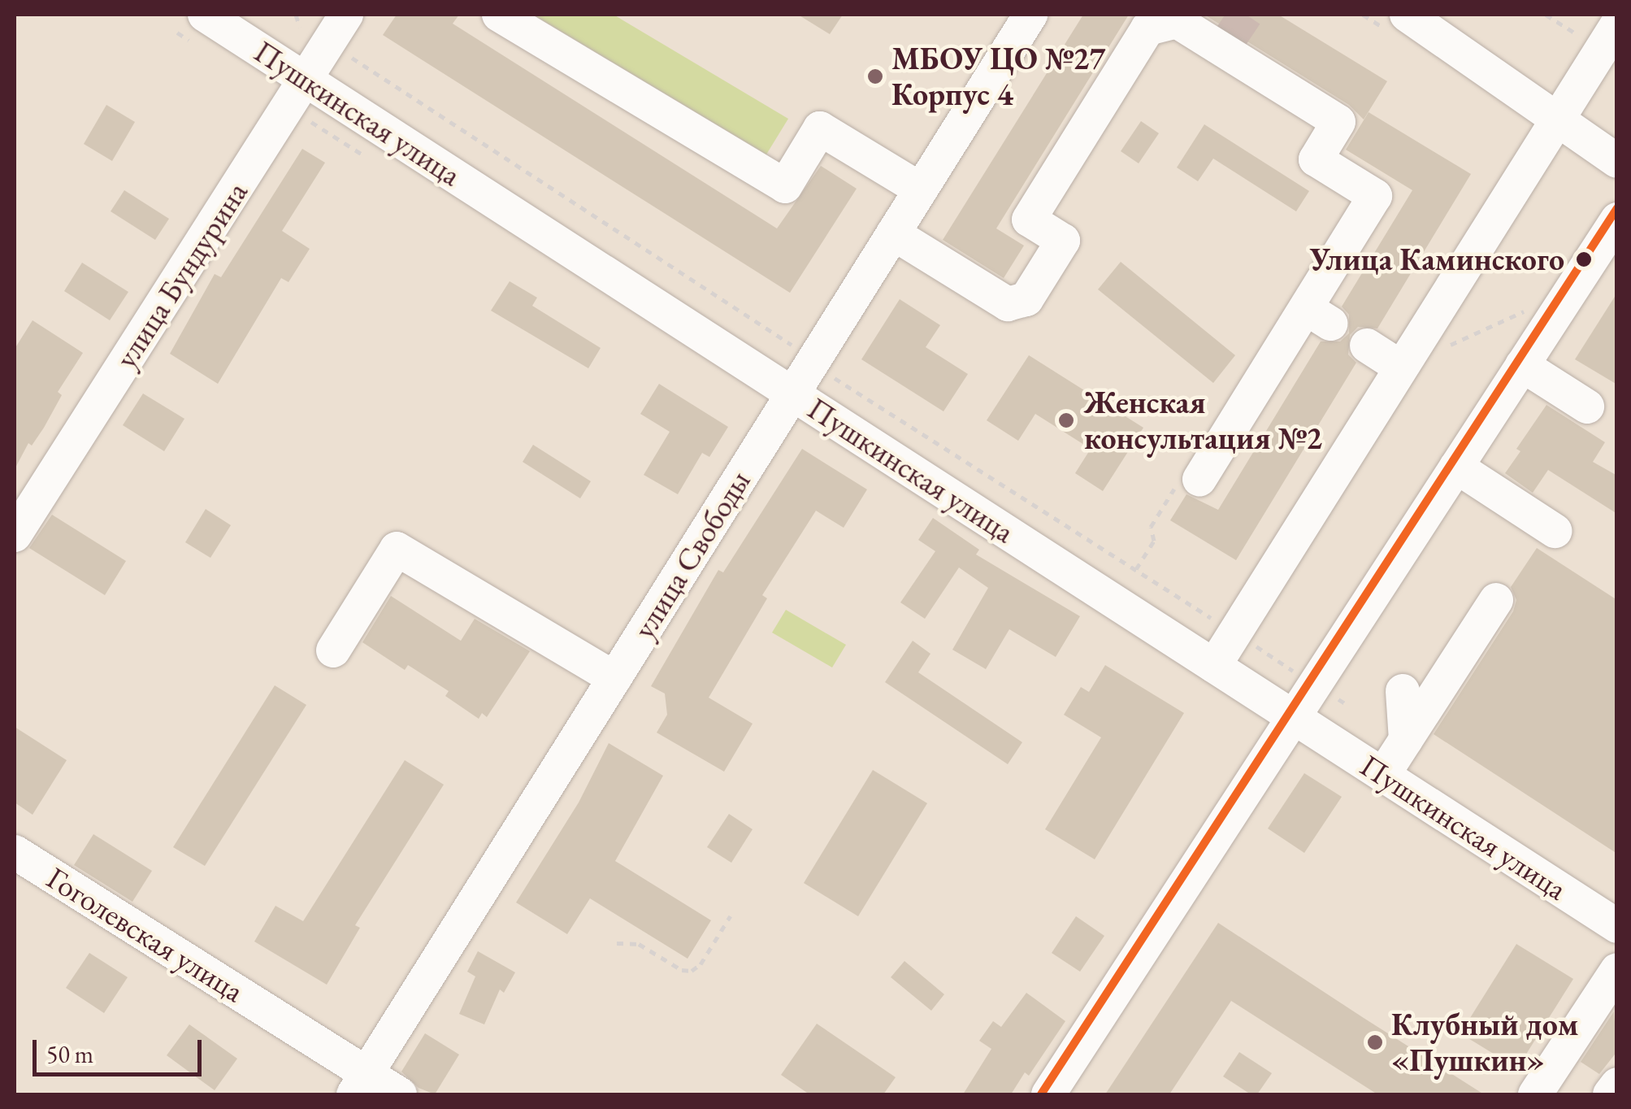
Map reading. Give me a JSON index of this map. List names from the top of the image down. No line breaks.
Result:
{"streets":{"street":["Пушкинская улица","улица Бундурина","улица Свободы","Гоголевская улица"]},"crossings":[["Пушкинская улица","улица Бундурина"],["Пушкинская улица","улица Свободы"],["улица Свободы","Гоголевская улица"]],"places":["МБОУ ЦО №27 Корпус 4","Улица Каминского","Женская консультация №2","Клубный дом «Пушкин»"],"scale_bar":"50 m"}
